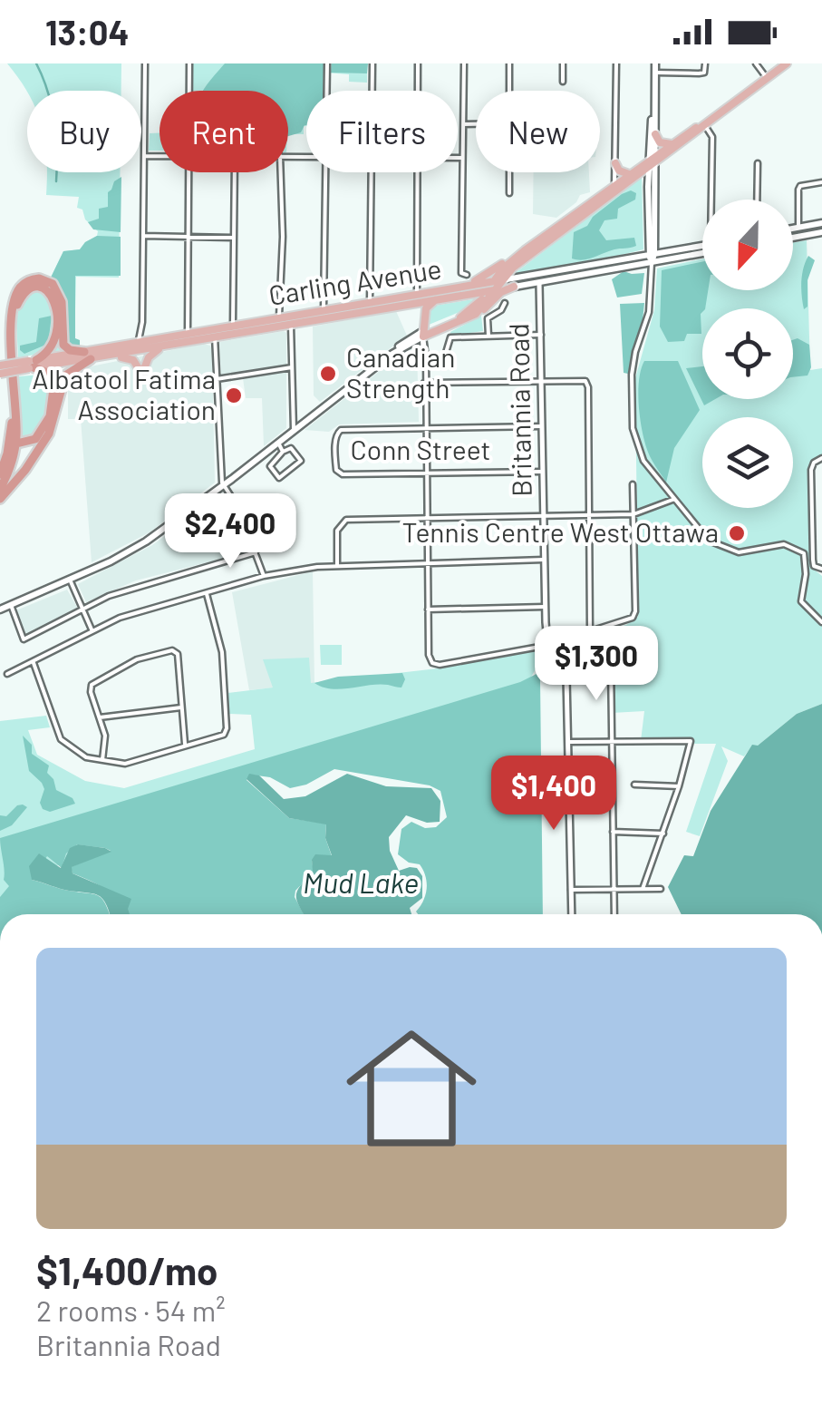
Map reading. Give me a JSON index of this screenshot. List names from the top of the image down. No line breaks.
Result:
{"streets":{"main road":["Carling Avenue"],"street":["Britannia Road","Conn Street"]},"crossings":[["Carling Avenue","Britannia Road"],["Britannia Road","Conn Street"]],"water":["Mud Lake"],"places":["Canadian Strength","Albatool Fatima Association","Tennis Centre West Ottawa"],"north":"bottom","page":{"status":"13:04","chip":["Buy","Rent","Filters","New"],"price":["$2,400","$1,300","$1,400"],"list":[{"name":"$1,400/mo","note":"2 rooms · 54 m² · Britannia Road"}]}}
